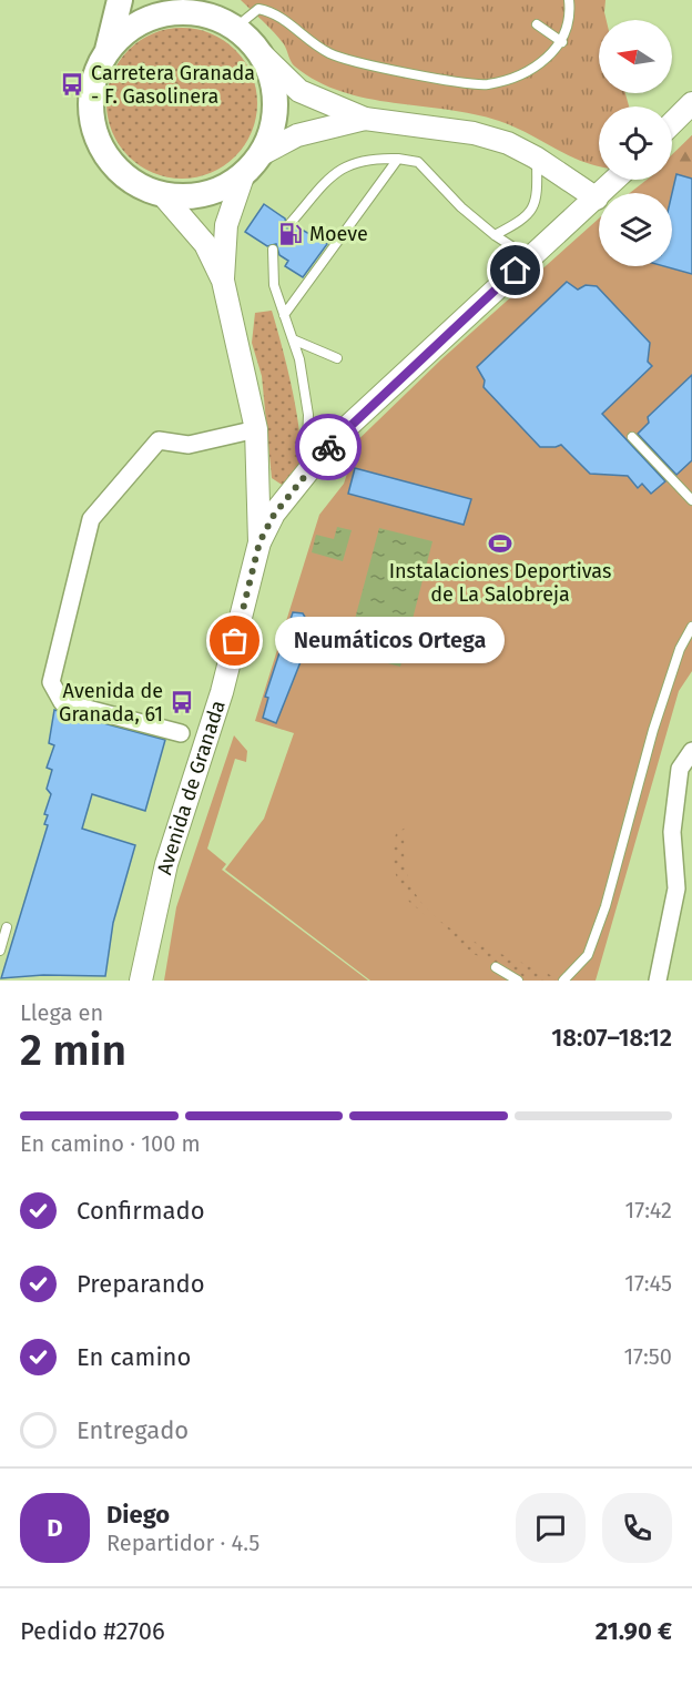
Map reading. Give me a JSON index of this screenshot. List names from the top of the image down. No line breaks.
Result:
{"streets":{"street":["Avenida de Granada"]},"places":{"bus stop":["Carretera Granada - F. Gasolinera","Avenida de Granada, 61"],"fuel station":["Moeve"],"sports":["Instalaciones Deportivas de La Salobreja"],"other":["Neumáticos Ortega"]},"north":"left","page":{"bubble":"Neumáticos Ortega","heading":["2 min","Llega en","18:07–18:12"],"panel":["Diego","Repartidor · 4.5","Pedido #2706","21.90 €"],"bar":"En camino · 100 m","list":[["Confirmado","17:42"],["Preparando","17:45"],["En camino","17:50"],"Entregado"],"round":"D"}}
